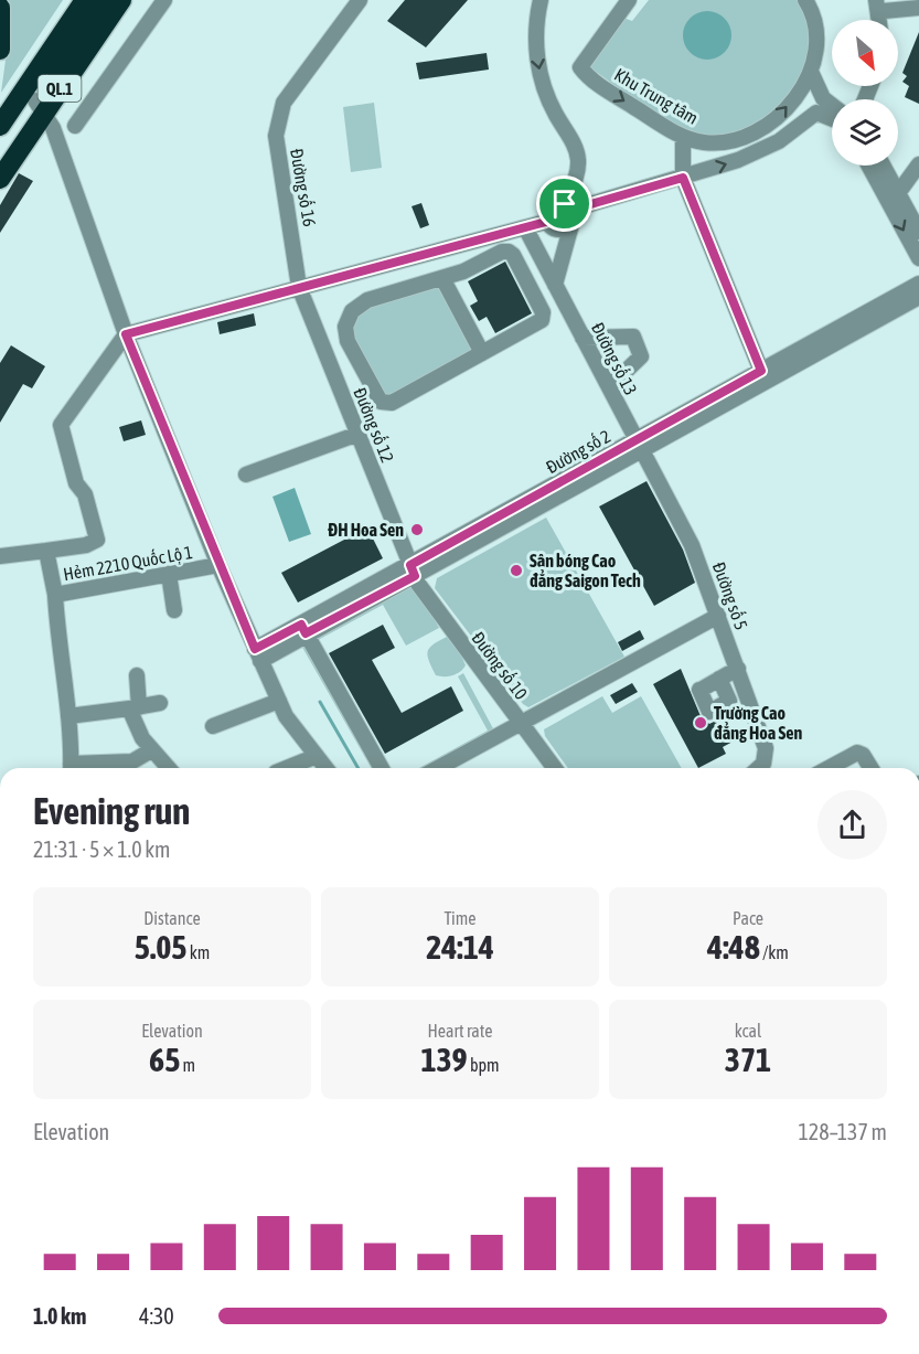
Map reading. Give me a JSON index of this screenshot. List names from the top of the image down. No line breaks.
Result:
{"streets":{"highway":["QL.1"],"street":["Khu Trung tâm","Đường số 16","Đường số 13","Đường số 12","Đường số 2","Hẻm 2210 Quốc Lộ 1","Đường số 5","Đường số 10"]},"crossings":[["Đường số 16","Đường số 12"],["Đường số 13","Đường số 2"],["Đường số 13","Đường số 5"],["Đường số 12","Đường số 2"],["Đường số 12","Đường số 10"],["Đường số 2","Đường số 5"],["Đường số 2","Đường số 10"]],"places":["ĐH Hoa Sen","Sân bóng Cao đẳng Saigon Tech","Trường Cao đẳng Hoa Sen"],"north":"bottom right","page":{"heading":["Evening run","21:31 · 5 × 1.0 km"],"stats":[["Distance","5.05 km"],["Time","24:14"],["Pace","4:48 /km"],["Elevation","65 m"],["Heart rate","139 bpm"],["kcal","371"]],"chart":["Elevation","128–137 m"],"list":[{"name":"1.0 km","note":"4:30"}]}}
